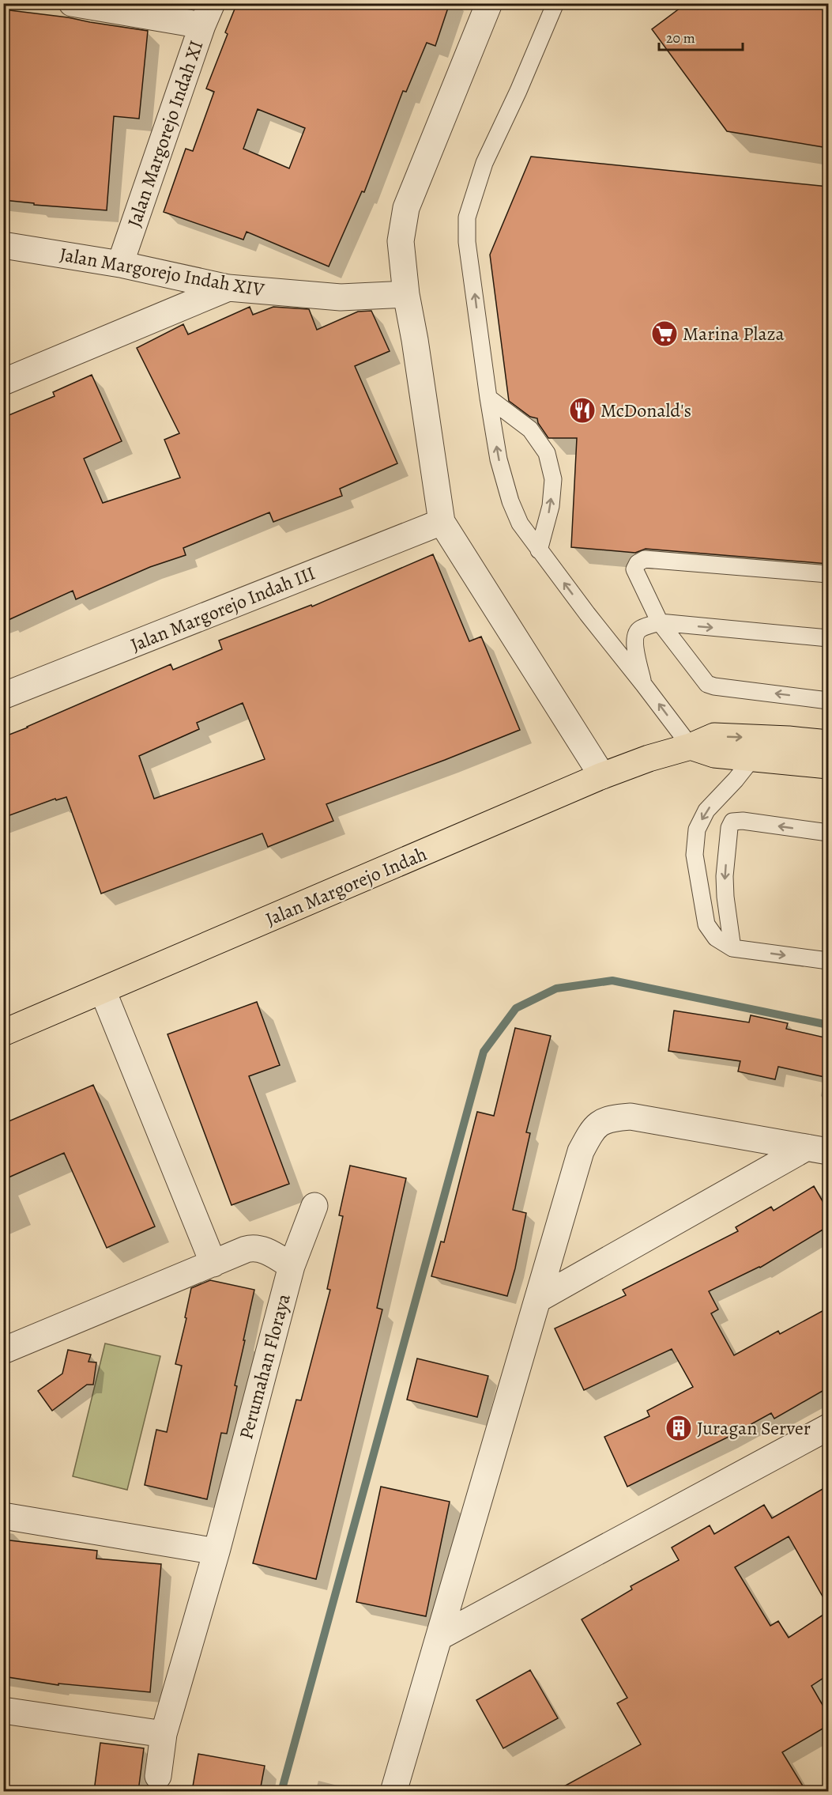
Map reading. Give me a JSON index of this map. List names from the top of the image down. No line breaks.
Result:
{"streets":{"main road":["Jalan Margorejo Indah"],"street":["Jalan Margorejo Indah XI","Jalan Margorejo Indah XIV","Jalan Margorejo Indah III","Perumahan Floraya"]},"crossings":[["Jalan Margorejo Indah XI","Jalan Margorejo Indah XIV"]],"places":{"supermarket":["Marina Plaza"],"restaurant":["McDonald's"],"building":["Juragan Server"]},"scale_bar":"20 m"}
